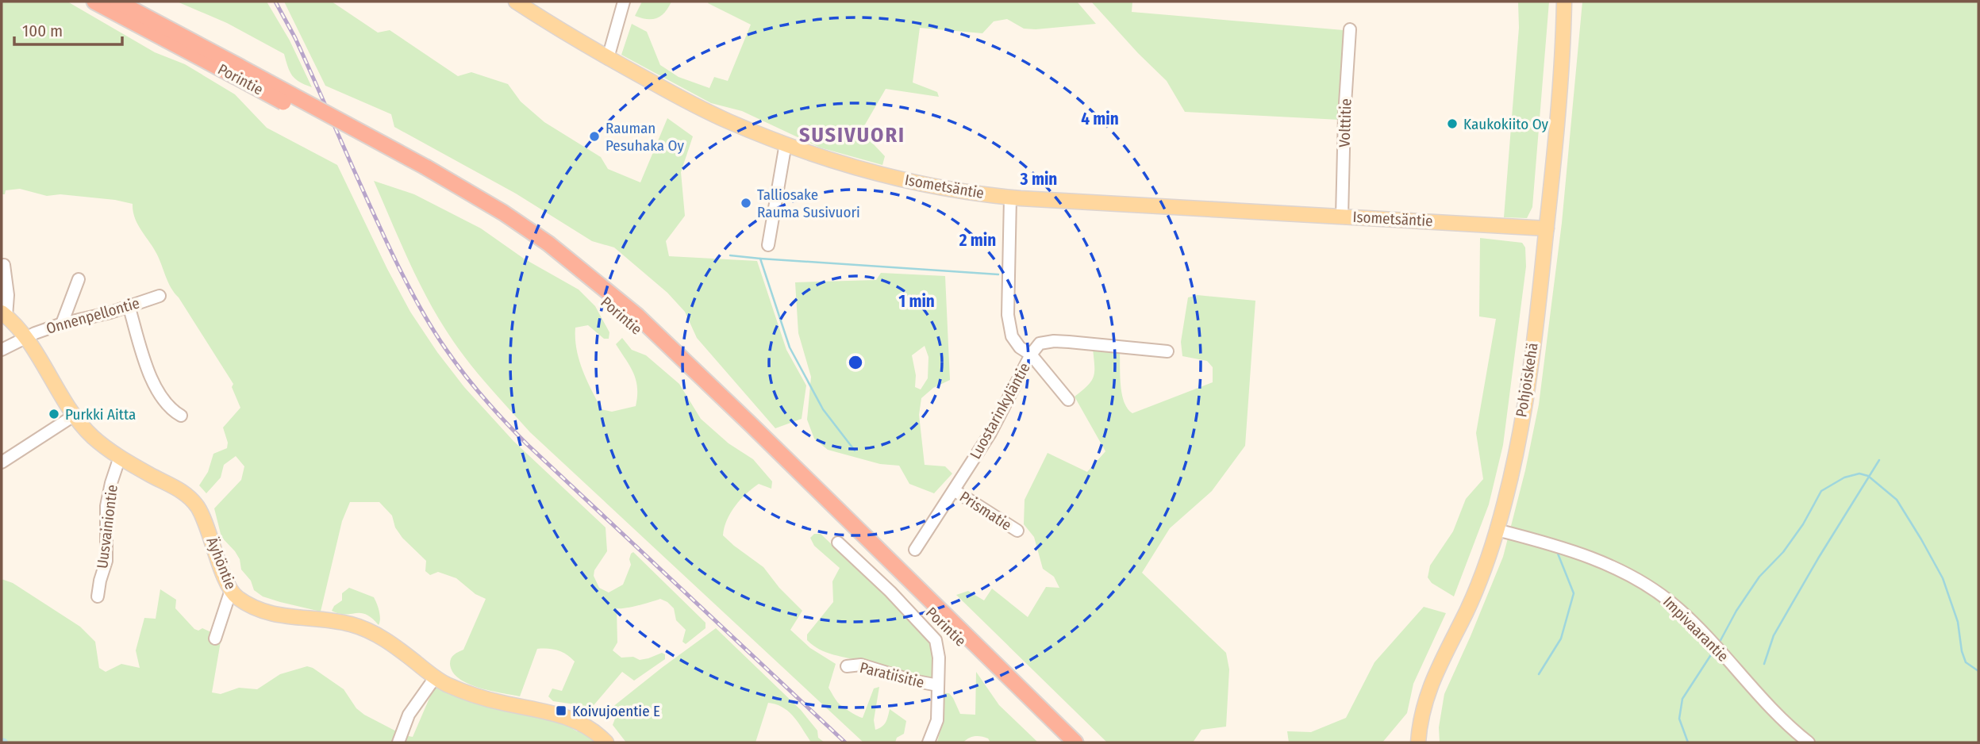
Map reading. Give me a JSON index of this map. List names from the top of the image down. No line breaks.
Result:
{"streets":{"highway":["Porintie"],"main road":["Isometsäntie","Pohjoiskehä","Äyhöntie"],"street":["Volttitie","Onnenpellontie","Luostarinkyläntie","Prismatie","Uusvainiontie","Impivaarantie","Paratiisitie"]},"crossings":[["Volttitie","Isometsäntie"],["Isometsäntie","Pohjoiskehä"],["Isometsäntie","Luostarinkyläntie"],["Onnenpellontie","Äyhöntie"],["Pohjoiskehä","Impivaarantie"],["Luostarinkyläntie","Prismatie"],["Uusvainiontie","Äyhöntie"]],"districts":["SUSIVUORI"],"places":{"other":["Kaukokiito Oy","Rauman Pesuhaka Oy","Talliosake Rauma Susivuori","Purkki Aitta"],"transit":["Koivujoentie E"]},"scale_bar":"100 m","rings":["4 min","3 min","2 min","1 min"]}
